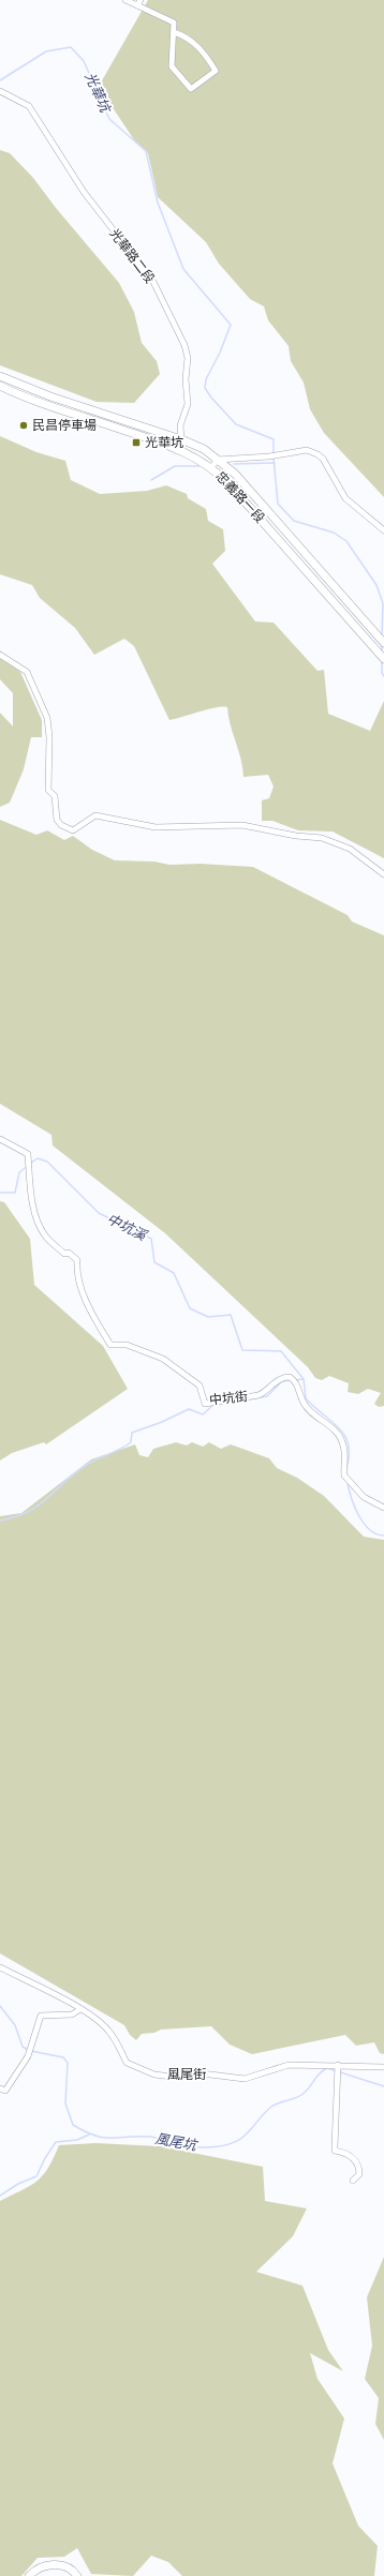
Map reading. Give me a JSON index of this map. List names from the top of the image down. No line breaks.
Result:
{"streets":{"main road":["忠義路一段"],"street":["光華路二段","中坑街","風尾街"]},"crossings":[["光華路二段","忠義路一段"]],"water":["光華坑","中坑溪","風尾坑"],"places":{"other":["民昌停車場"],"transit":["光華坑"]}}
